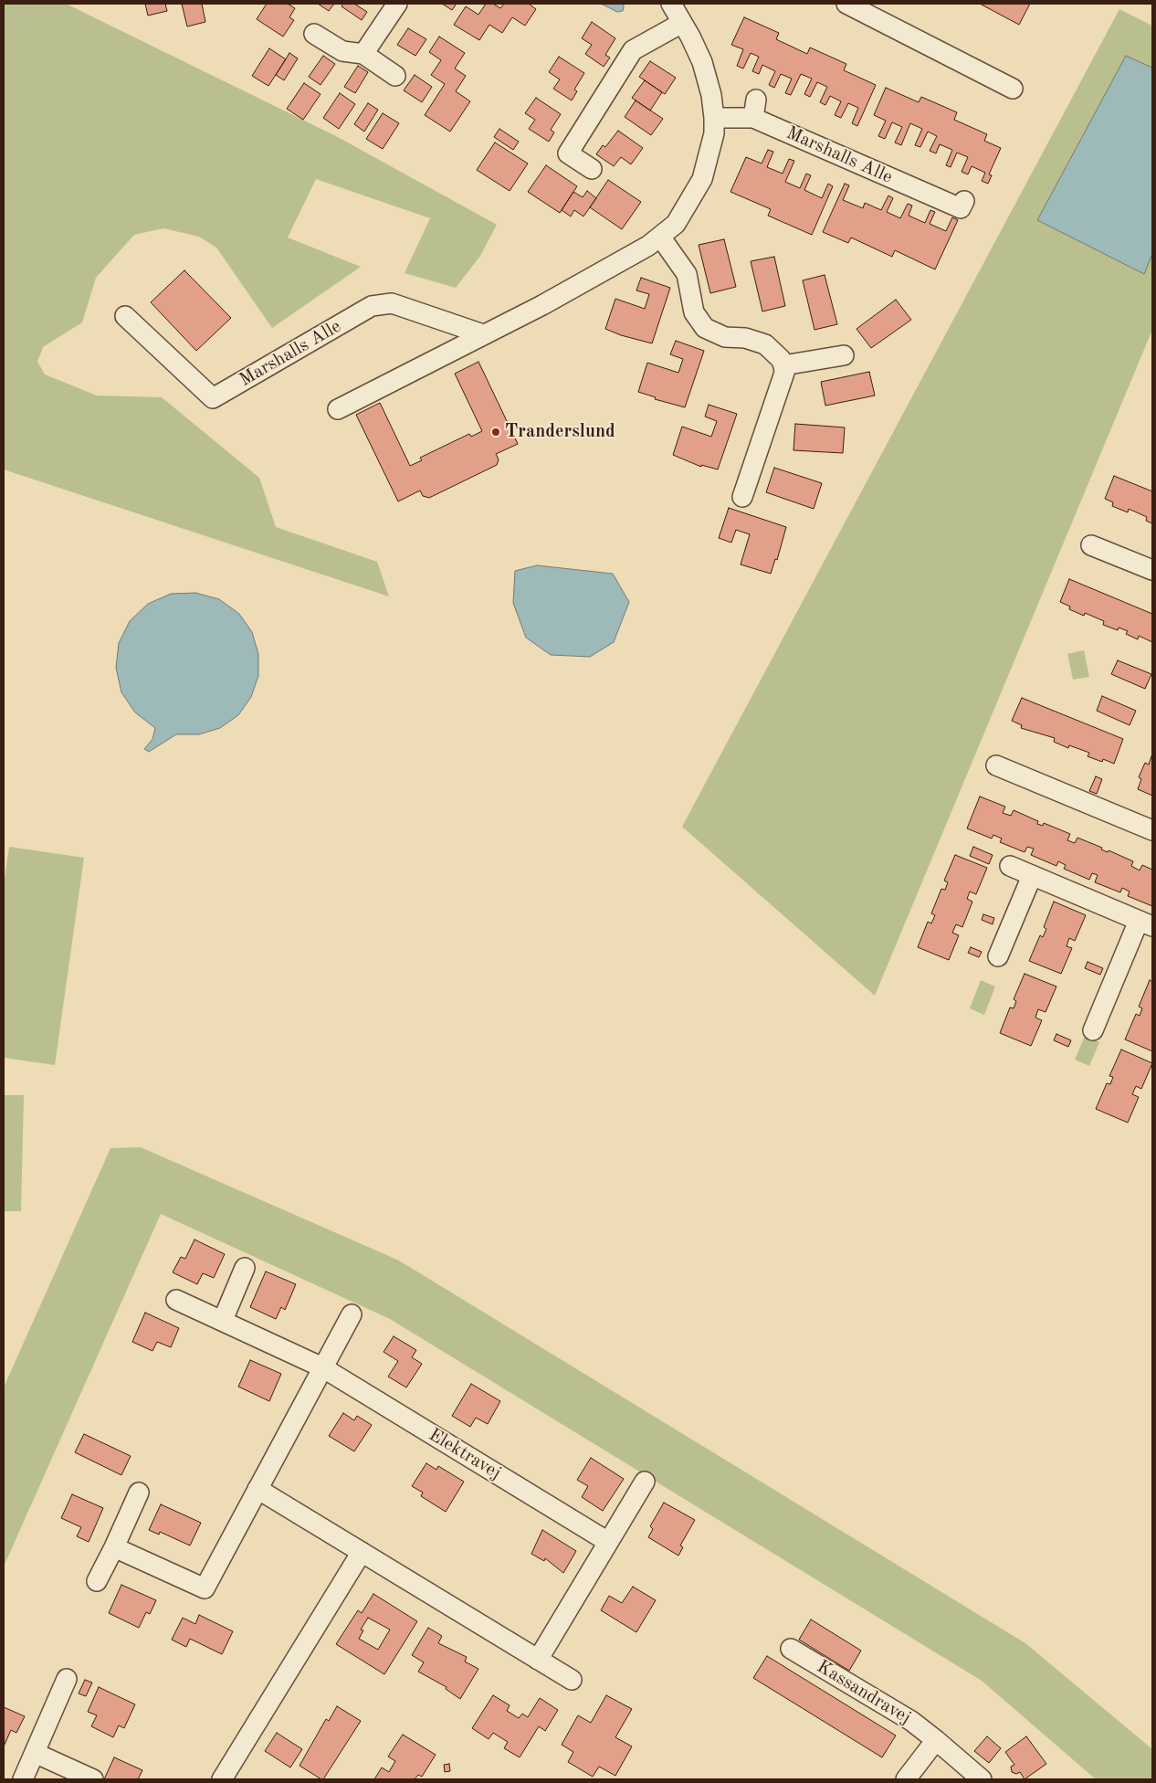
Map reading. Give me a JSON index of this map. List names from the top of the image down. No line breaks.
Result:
{"streets":{"street":["Marshalls Alle","Elektravej","Kassandravej"]},"places":["Tranderslund"]}
